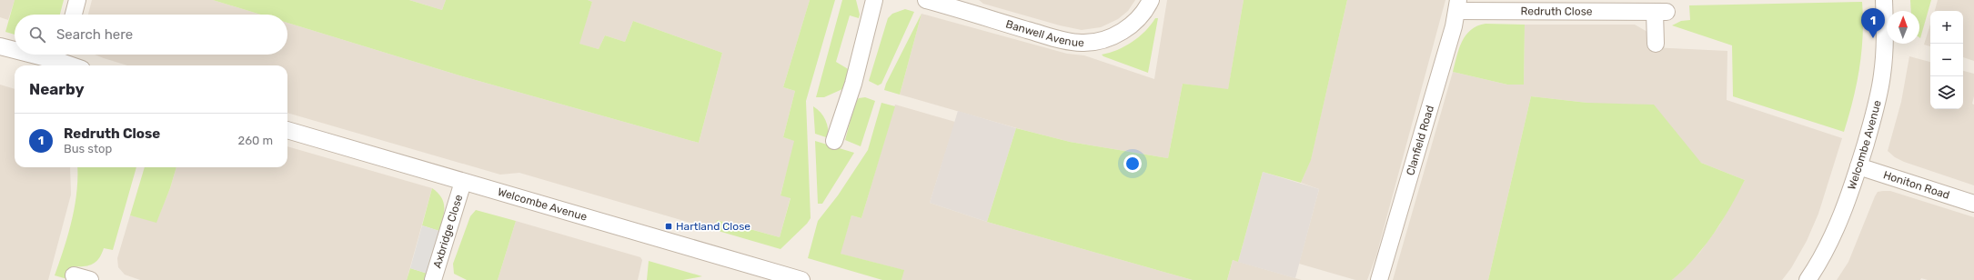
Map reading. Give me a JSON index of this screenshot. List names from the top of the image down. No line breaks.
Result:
{"streets":{"street":["Redruth Close","Banwell Avenue","Clanfield Road","Welcombe Avenue","Honiton Road","Axbridge Close"]},"crossings":[["Redruth Close","Clanfield Road"],["Welcombe Avenue","Honiton Road"],["Welcombe Avenue","Axbridge Close"]],"places":{"transit":["Hartland Close"]},"north":"top","page":{"pins":"1","map_buttons":["+","−"],"search":"Search here","heading":"Nearby","list":[{"mark":"1","name":"Redruth Close","note":"Bus stop","value":"260 m"}]}}
